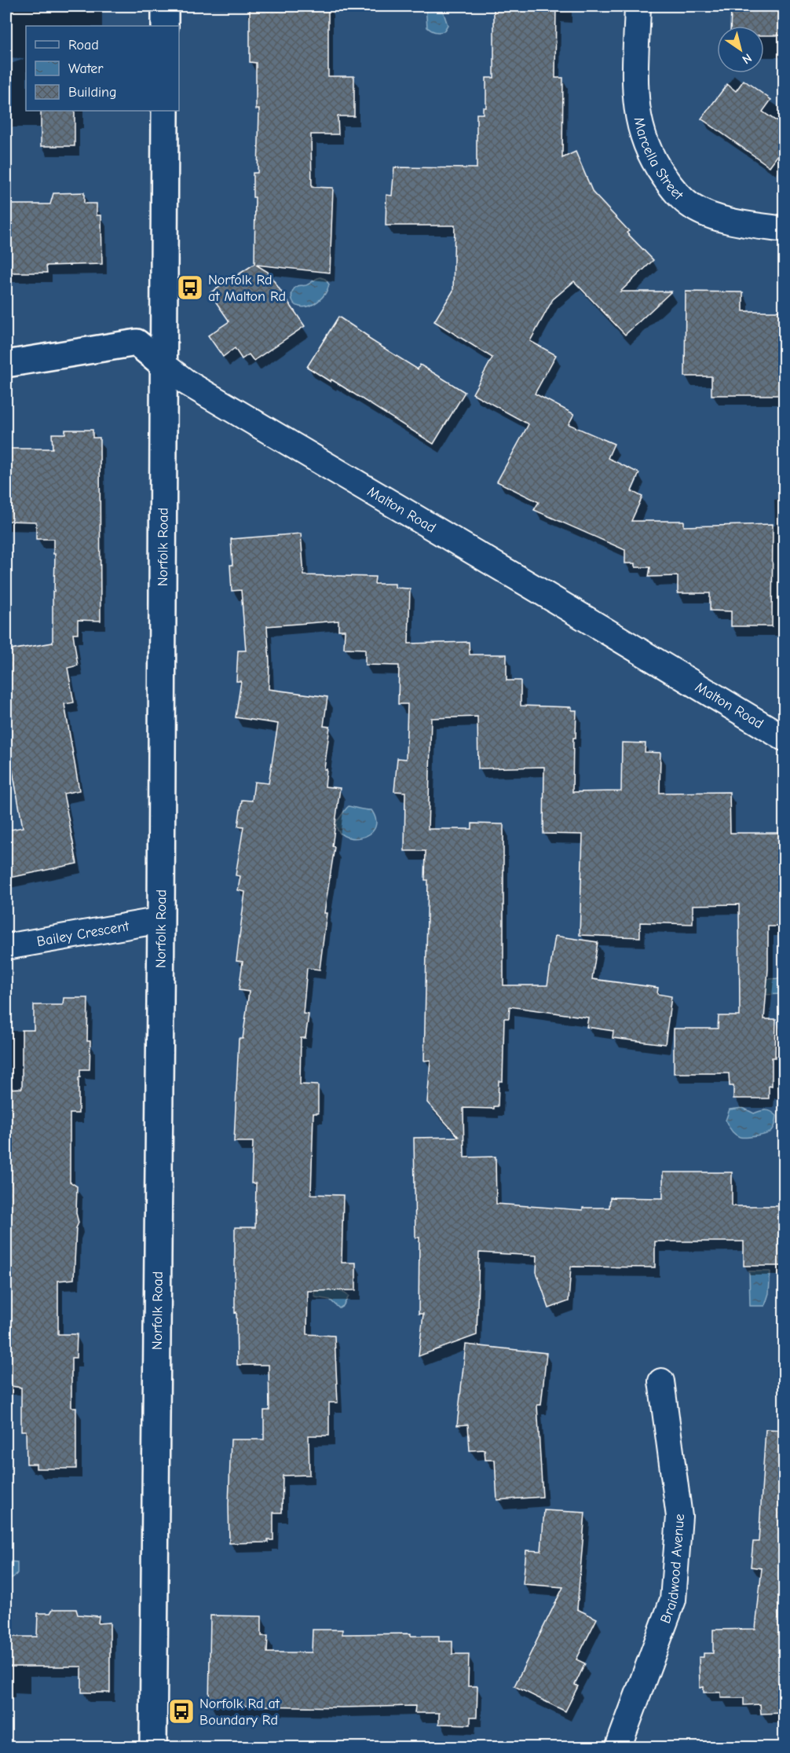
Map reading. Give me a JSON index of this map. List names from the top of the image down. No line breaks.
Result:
{"streets":{"street":["Marcella Street","Malton Road","Norfolk Road","Bailey Crescent","Braidwood Avenue"]},"crossings":[["Malton Road","Norfolk Road"],["Norfolk Road","Bailey Crescent"]],"places":{"bus stop":["Norfolk Rd at Malton Rd","Norfolk Rd at Boundary Rd"]},"legend":["Road","Water","Building"],"north":"bottom right"}
